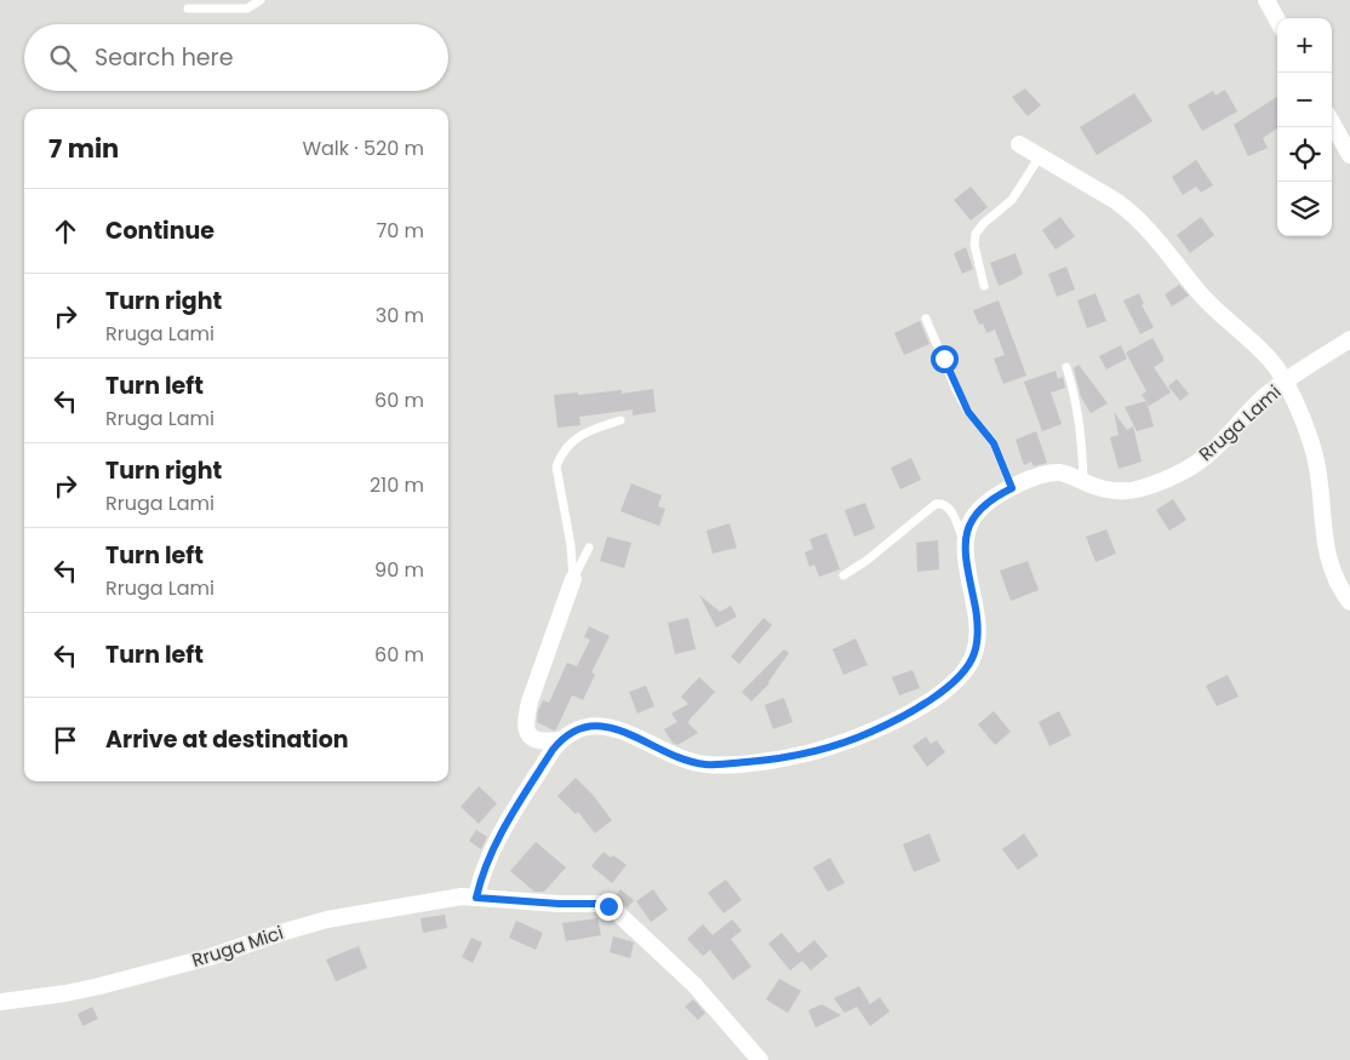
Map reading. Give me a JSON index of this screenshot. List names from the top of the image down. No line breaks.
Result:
{"streets":{"street":["Rruga Lami","Rruga Mici"]},"page":{"map_buttons":["+","−"],"search":"Search here","heading":["7 min","Walk · 520 m"],"list":[["Continue","70 m"],["Turn right","Rruga Lami","30 m"],["Turn left","Rruga Lami","60 m"],["Turn right","Rruga Lami","210 m"],["Turn left","Rruga Lami","90 m"],["Turn left","60 m"],"Arrive at destination"]}}
